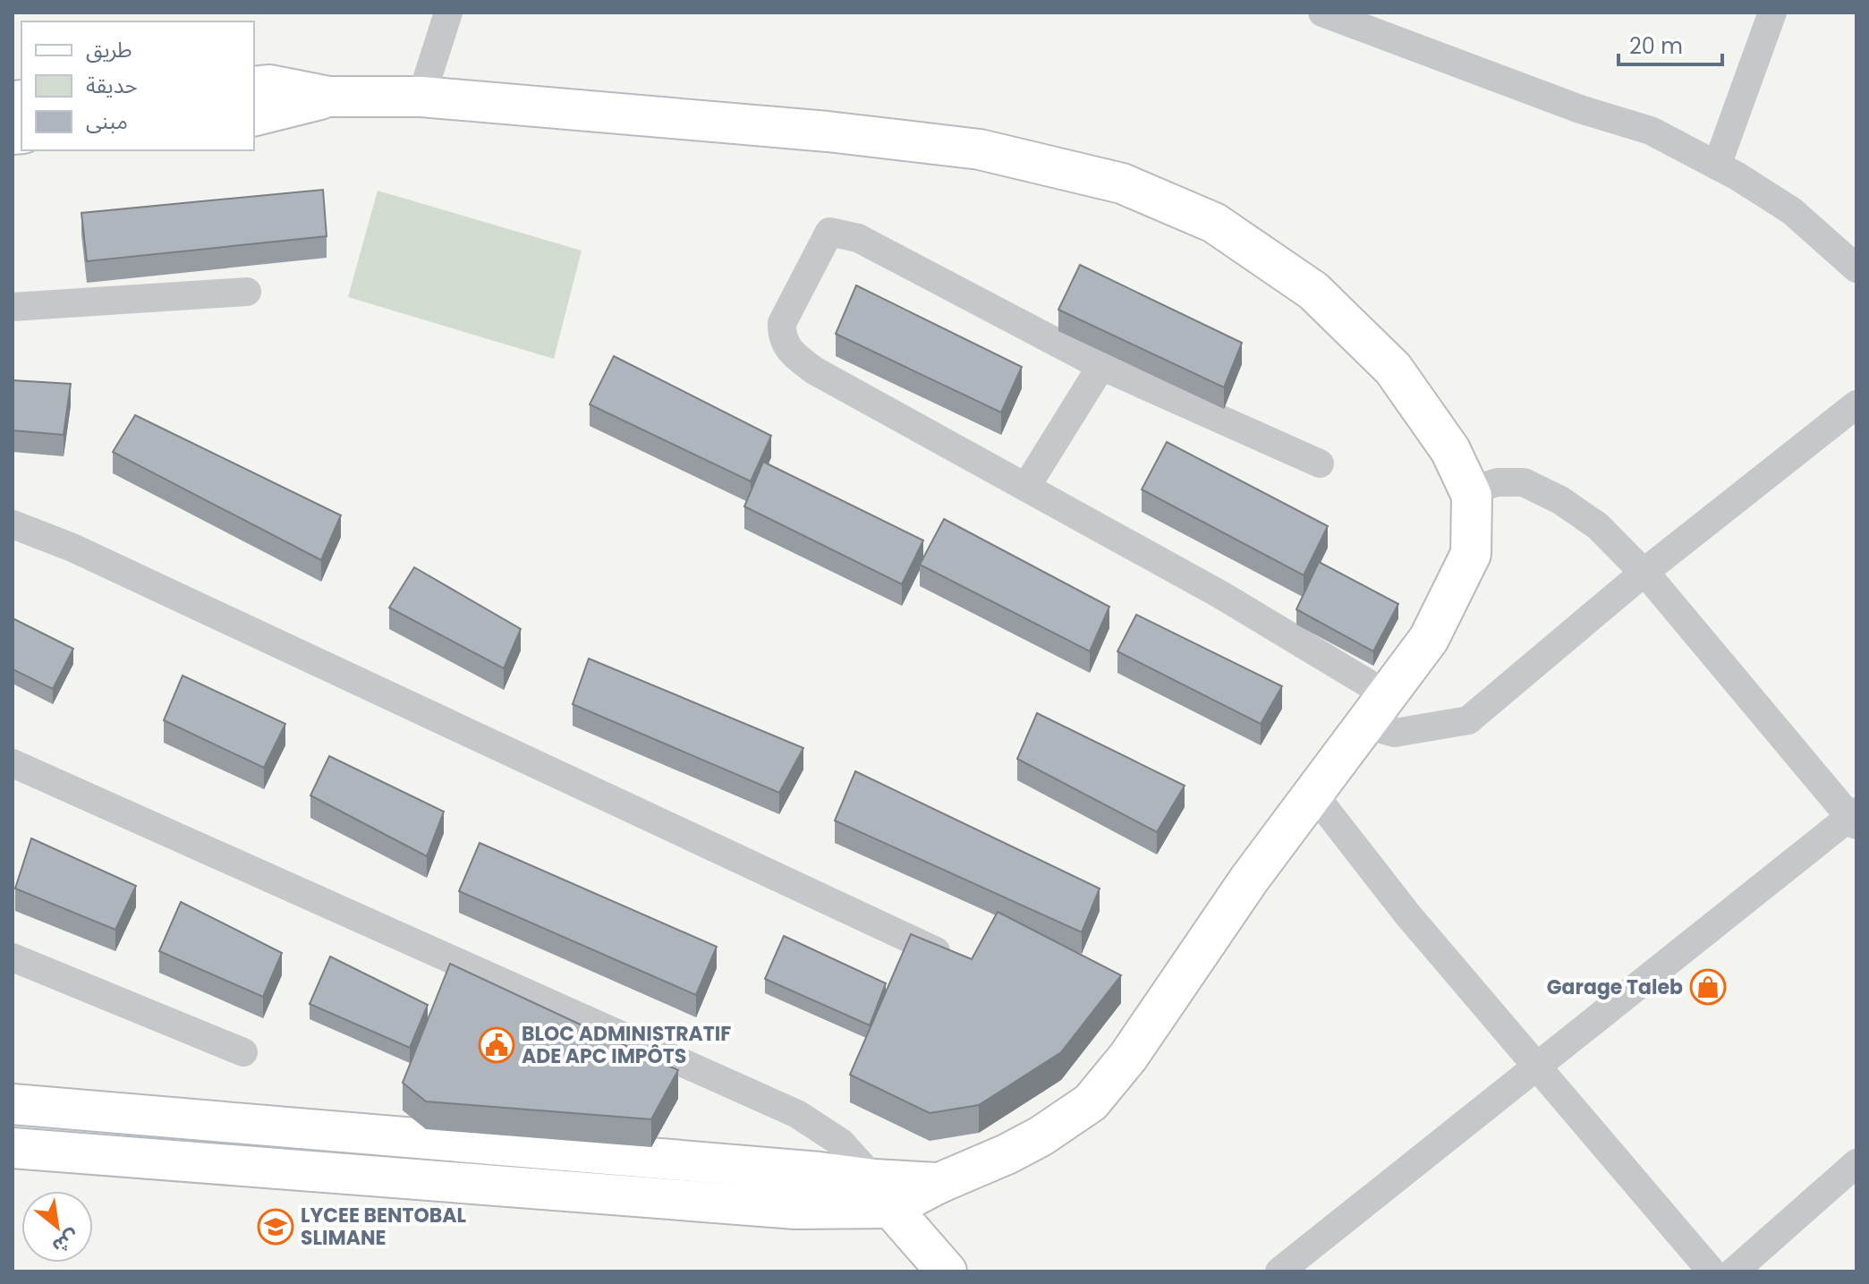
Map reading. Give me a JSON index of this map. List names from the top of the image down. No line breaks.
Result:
{"places":{"shop":["Garage Taleb"],"public building":["BLOC ADMINISTRATIF ADE APC IMPÔTS"],"school or university":["LYCEE BENTOBAL SLIMANE"]},"legend":["طريق","حديقة","مبنى"],"scale_bar":"20 m","north":"bottom right"}
